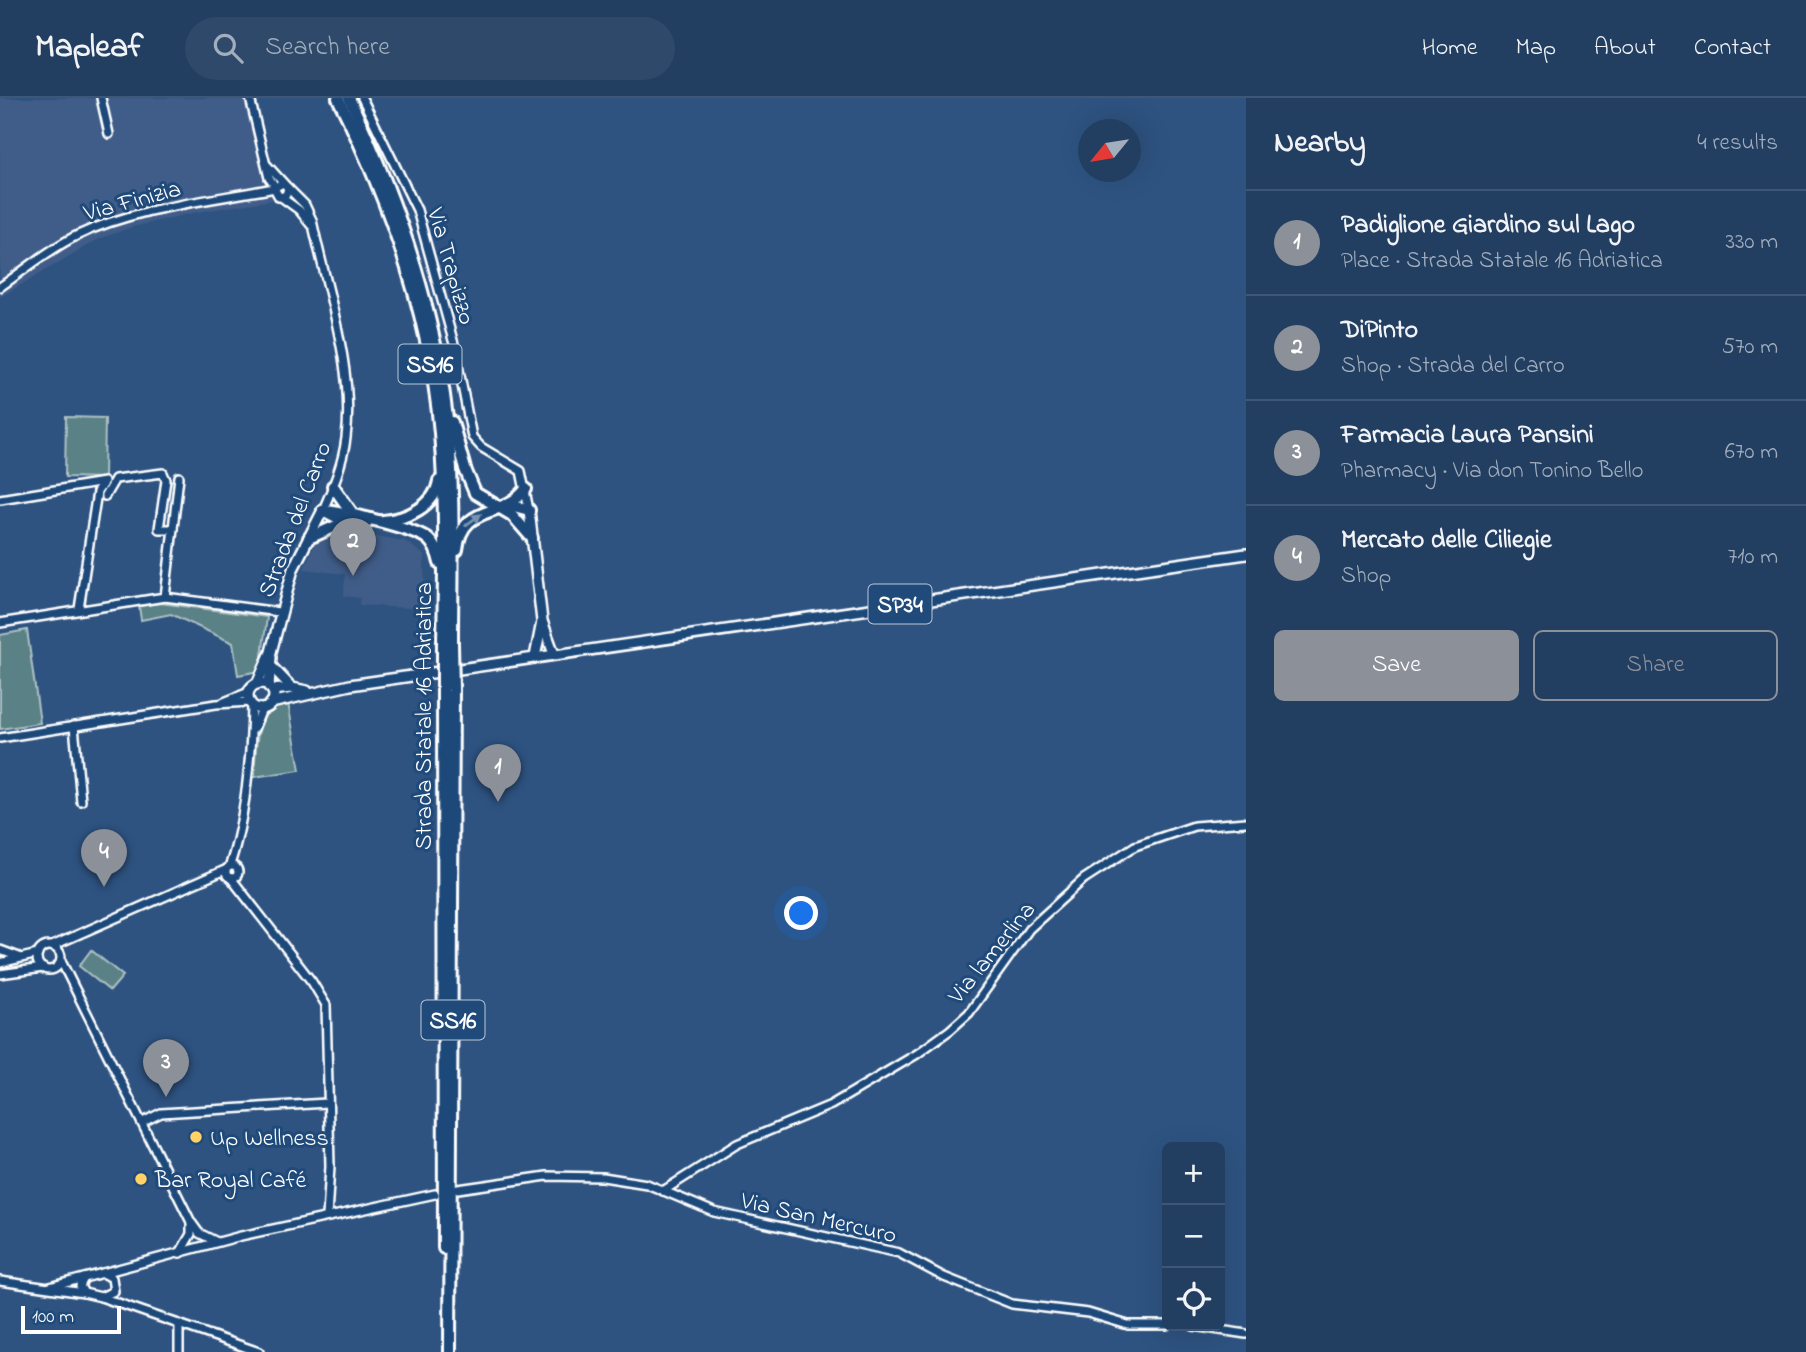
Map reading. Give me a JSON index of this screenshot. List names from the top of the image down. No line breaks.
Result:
{"streets":{"highway":["SS16","Strada Statale 16 Adriatica"],"main road":["Strada del Carro","SP34"],"street":["Via Finizia","Via Trapizzo","Via lamerlina","Via San Mercuro"]},"crossings":[["Via Finizia","Strada del Carro"],["Via lamerlina","Via San Mercuro"]],"places":["Up Wellness","Bar Royal Café"],"scale_bar":"100 m","north":"bottom left","page":{"header":"Mapleaf","search":"Search here","nav":["Home","Map","About","Contact"],"heading":["Nearby","4 results"],"list":[{"mark":"1","name":"Padiglione Giardino sul Lago","note":"Place · Strada Statale 16 Adriatica","value":"330 m"},{"mark":"2","name":"DiPinto","note":"Shop · Strada del Carro","value":"570 m"},{"mark":"3","name":"Farmacia Laura Pansini","note":"Pharmacy · Via don Tonino Bello","value":"670 m"},{"mark":"4","name":"Mercato delle Ciliegie","note":"Shop","value":"710 m"}],"pins":["2","1","4","3"],"buttons":["Save","Share"],"map_buttons":["+","−"],"scale":"100 m"}}
